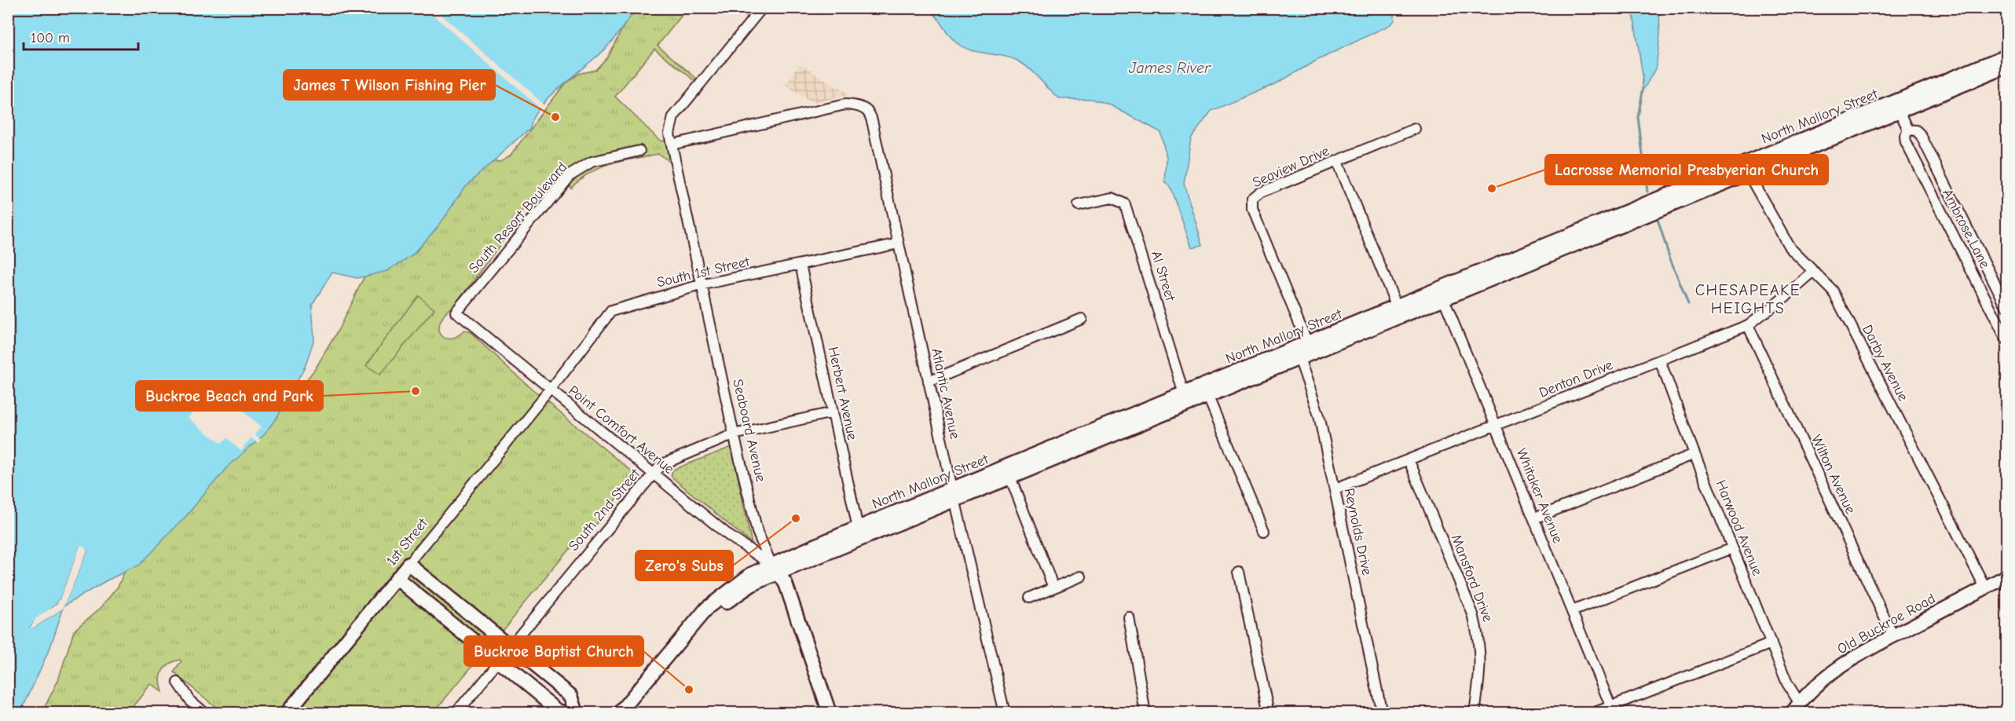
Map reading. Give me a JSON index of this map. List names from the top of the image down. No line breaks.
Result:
{"streets":{"main road":["North Mallory Street","Seaboard Avenue","1st Street","Old Buckroe Road"],"street":["Seaview Drive","South Resort Boulevard","Ambrose Lane","South 1st Street","Al Street","Darby Avenue","Denton Drive","Herbert Avenue","Atlantic Avenue","Point Comfort Avenue","Wilton Avenue","Whitaker Avenue","South 2nd Street","Harwood Avenue","Reynolds Drive","Mansford Drive"]},"crossings":[["North Mallory Street","Seaview Drive"],["North Mallory Street","Ambrose Lane"],["North Mallory Street","Al Street"],["North Mallory Street","Darby Avenue"],["North Mallory Street","Herbert Avenue"],["North Mallory Street","Atlantic Avenue"],["North Mallory Street","Point Comfort Avenue"],["North Mallory Street","Seaboard Avenue"],["North Mallory Street","Whitaker Avenue"],["North Mallory Street","Reynolds Drive"],["Seaview Drive","Reynolds Drive"],["South Resort Boulevard","Point Comfort Avenue"],["South 1st Street","Herbert Avenue"],["South 1st Street","Atlantic Avenue"],["South 1st Street","Point Comfort Avenue"],["South 1st Street","Seaboard Avenue"],["South 1st Street","1st Street"],["Darby Avenue","Denton Drive"],["Darby Avenue","Old Buckroe Road"],["Denton Drive","Wilton Avenue"],["Denton Drive","Whitaker Avenue"],["Denton Drive","Harwood Avenue"],["Denton Drive","Reynolds Drive"],["Denton Drive","Mansford Drive"],["Herbert Avenue","South 2nd Street"],["Atlantic Avenue","Seaboard Avenue"],["Point Comfort Avenue","Seaboard Avenue"],["Point Comfort Avenue","South 2nd Street"],["Point Comfort Avenue","1st Street"],["Seaboard Avenue","South 2nd Street"],["Wilton Avenue","Old Buckroe Road"],["Harwood Avenue","Old Buckroe Road"]],"districts":["CHESAPEAKE HEIGHTS"],"water":["James River"],"places":["James T Wilson Fishing Pier","Lacrosse Memorial Presbyerian Church","Buckroe Beach and Park","Zero's Subs","Buckroe Baptist Church"],"scale_bar":"100 m"}
